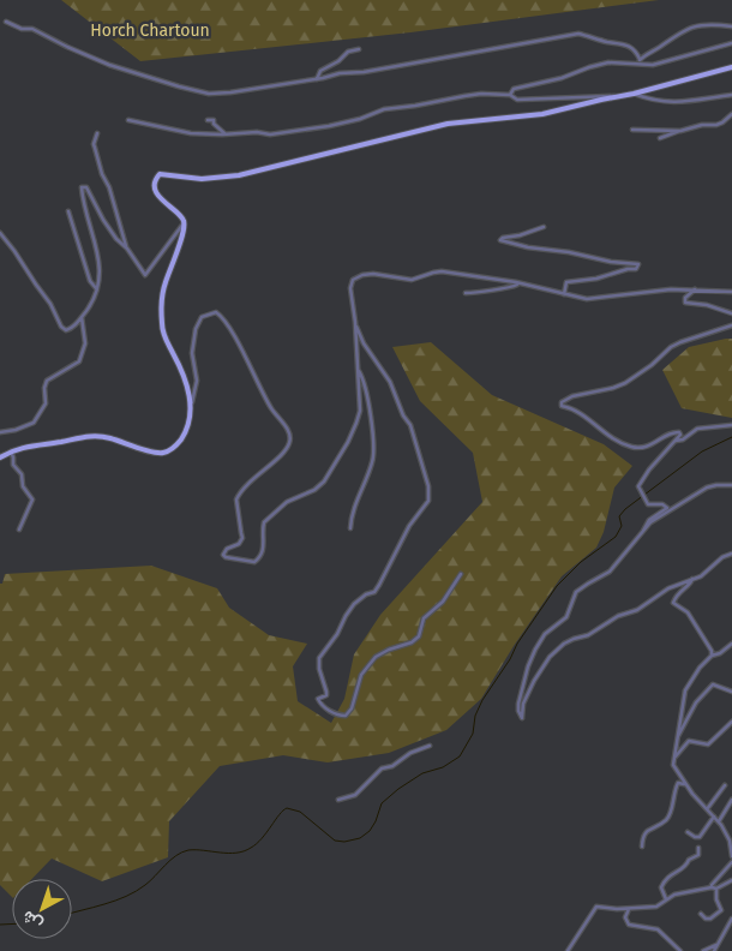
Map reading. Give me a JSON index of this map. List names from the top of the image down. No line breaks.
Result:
{"parks":["Horch Chartoun"],"north":"bottom left"}
